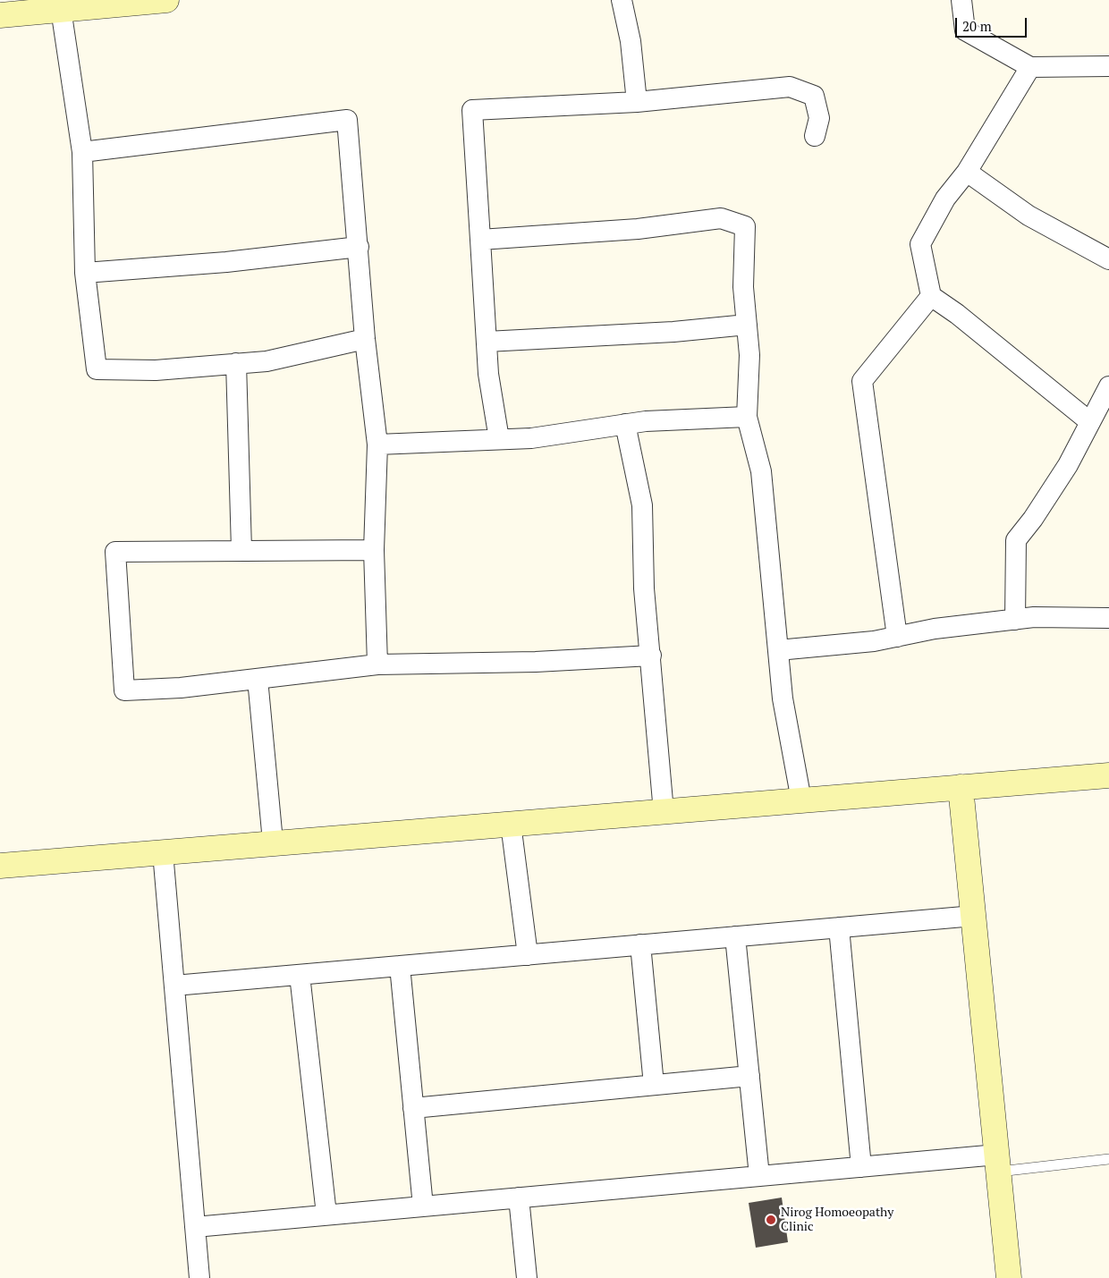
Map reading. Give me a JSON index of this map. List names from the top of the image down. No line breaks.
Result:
{"places":["Nirog Homoeopathy Clinic"],"scale_bar":"20 m"}
